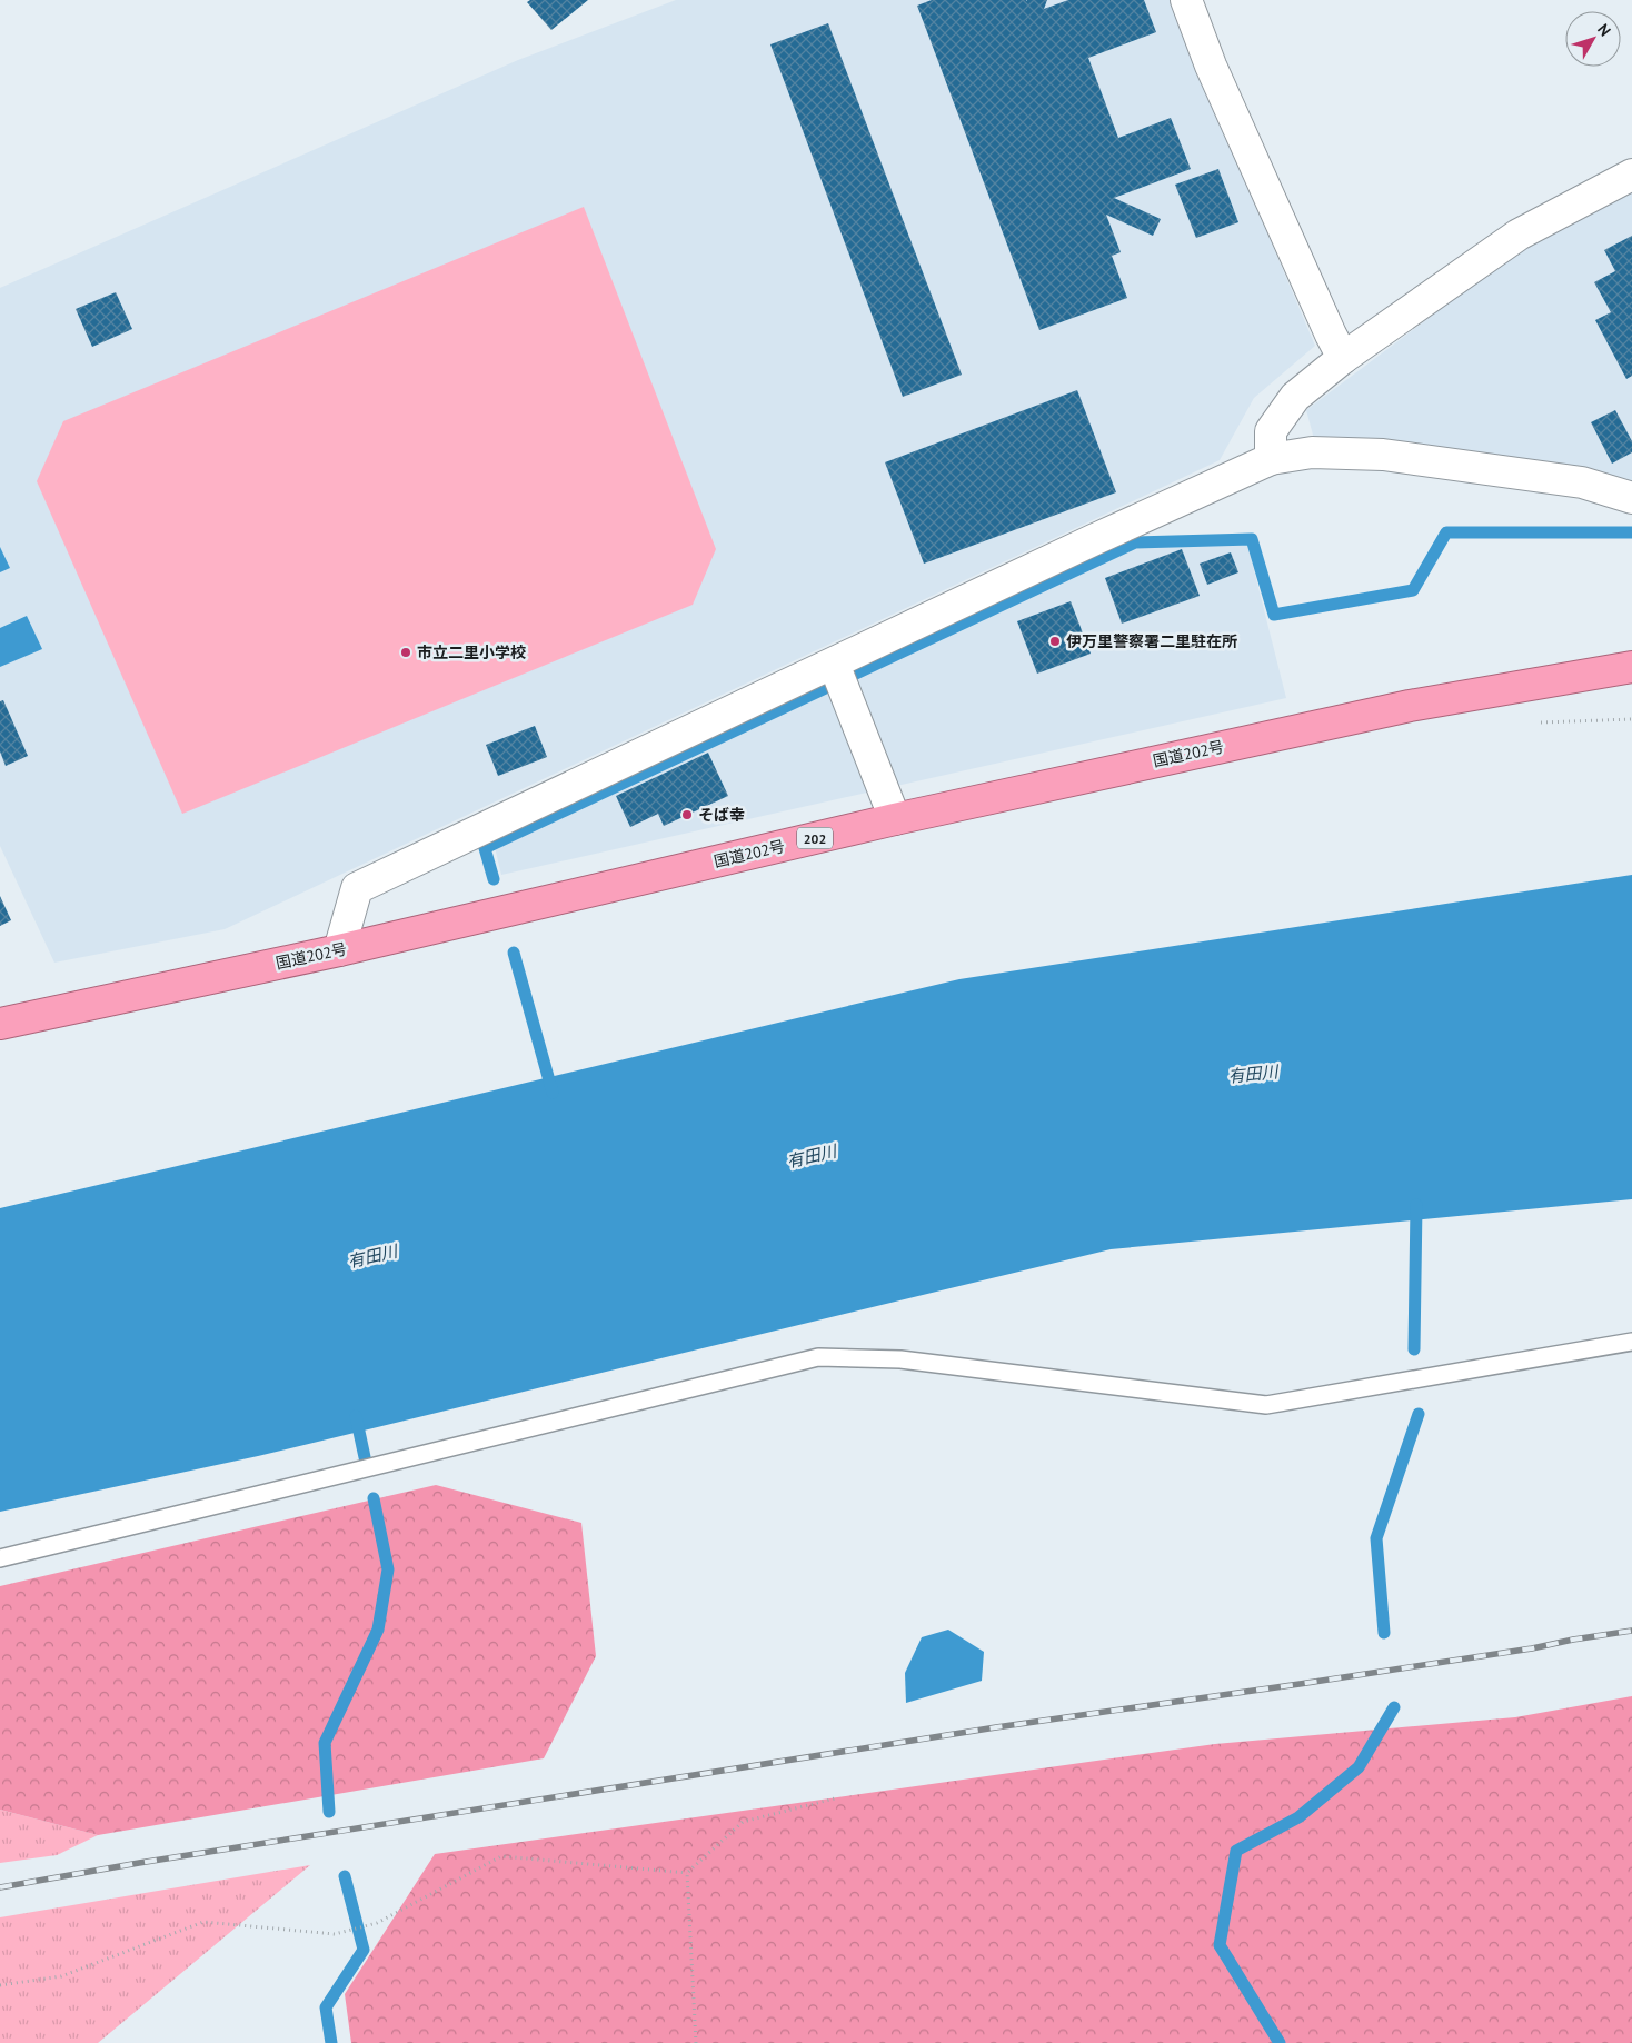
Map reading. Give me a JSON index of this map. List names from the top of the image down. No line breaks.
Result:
{"streets":{"highway":["国道202号","202"]},"water":["有田川"],"places":["伊万里警察署二里駐在所","市立二里小学校","そば幸"],"north":"top right"}
